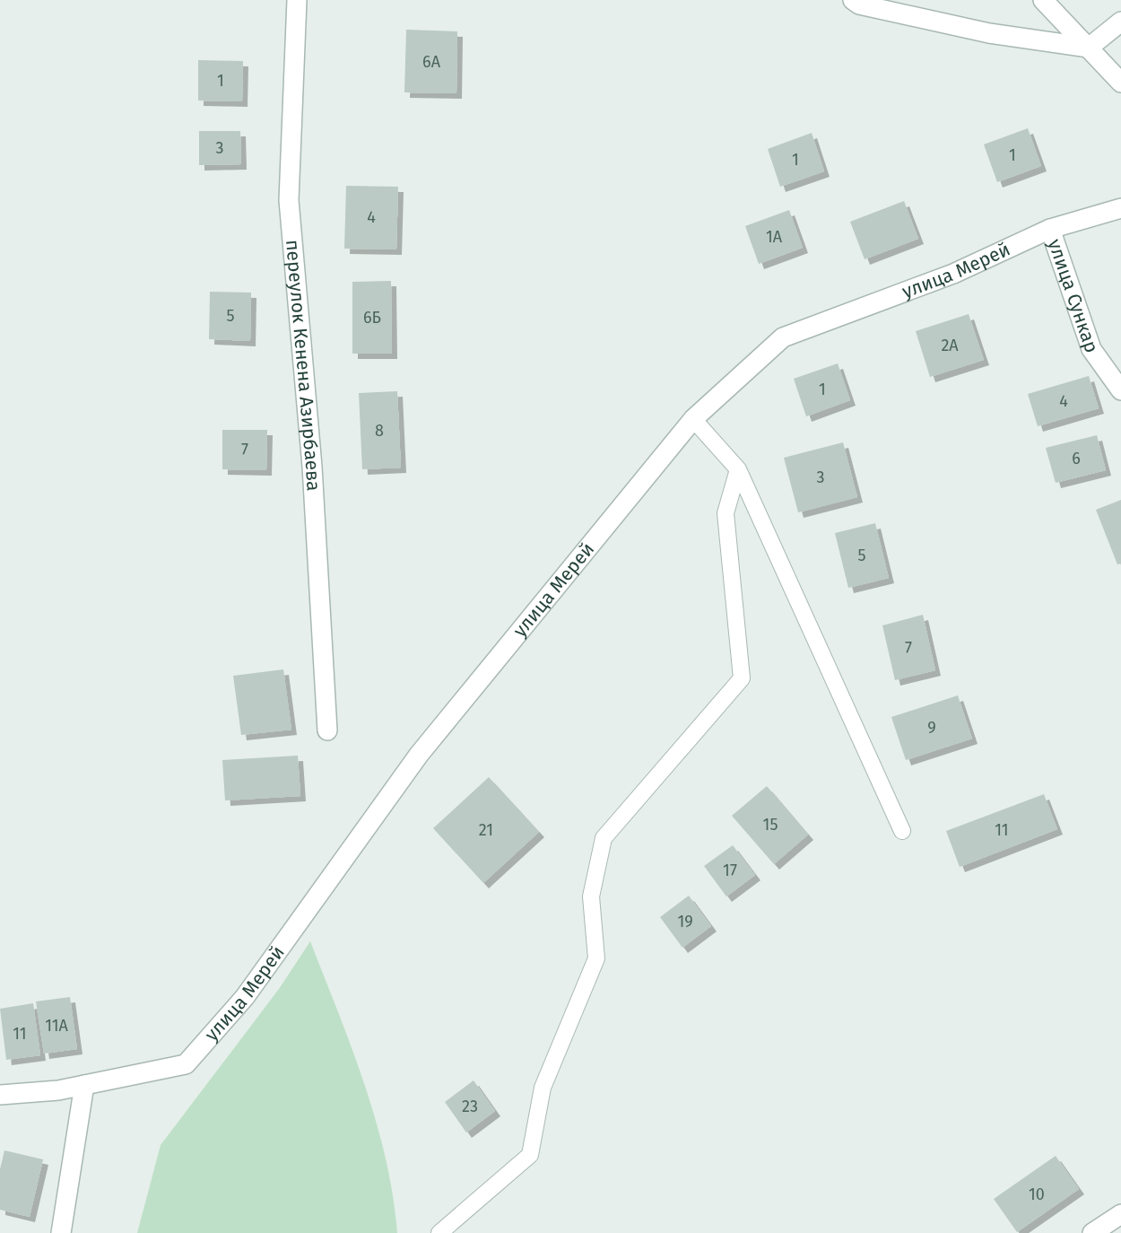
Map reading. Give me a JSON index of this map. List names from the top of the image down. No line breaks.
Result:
{"streets":{"street":["улица Мерей","улица Сункар","переулок Кенена Азирбаева"]},"crossings":[["улица Мерей","улица Сункар"]],"house_numbers":["6А","1","3","1","1","4","1А","5","6Б","2А","1","4","8","7","6","3","5","7","9","15","21","11","17","19","11А","11","23","10"]}
